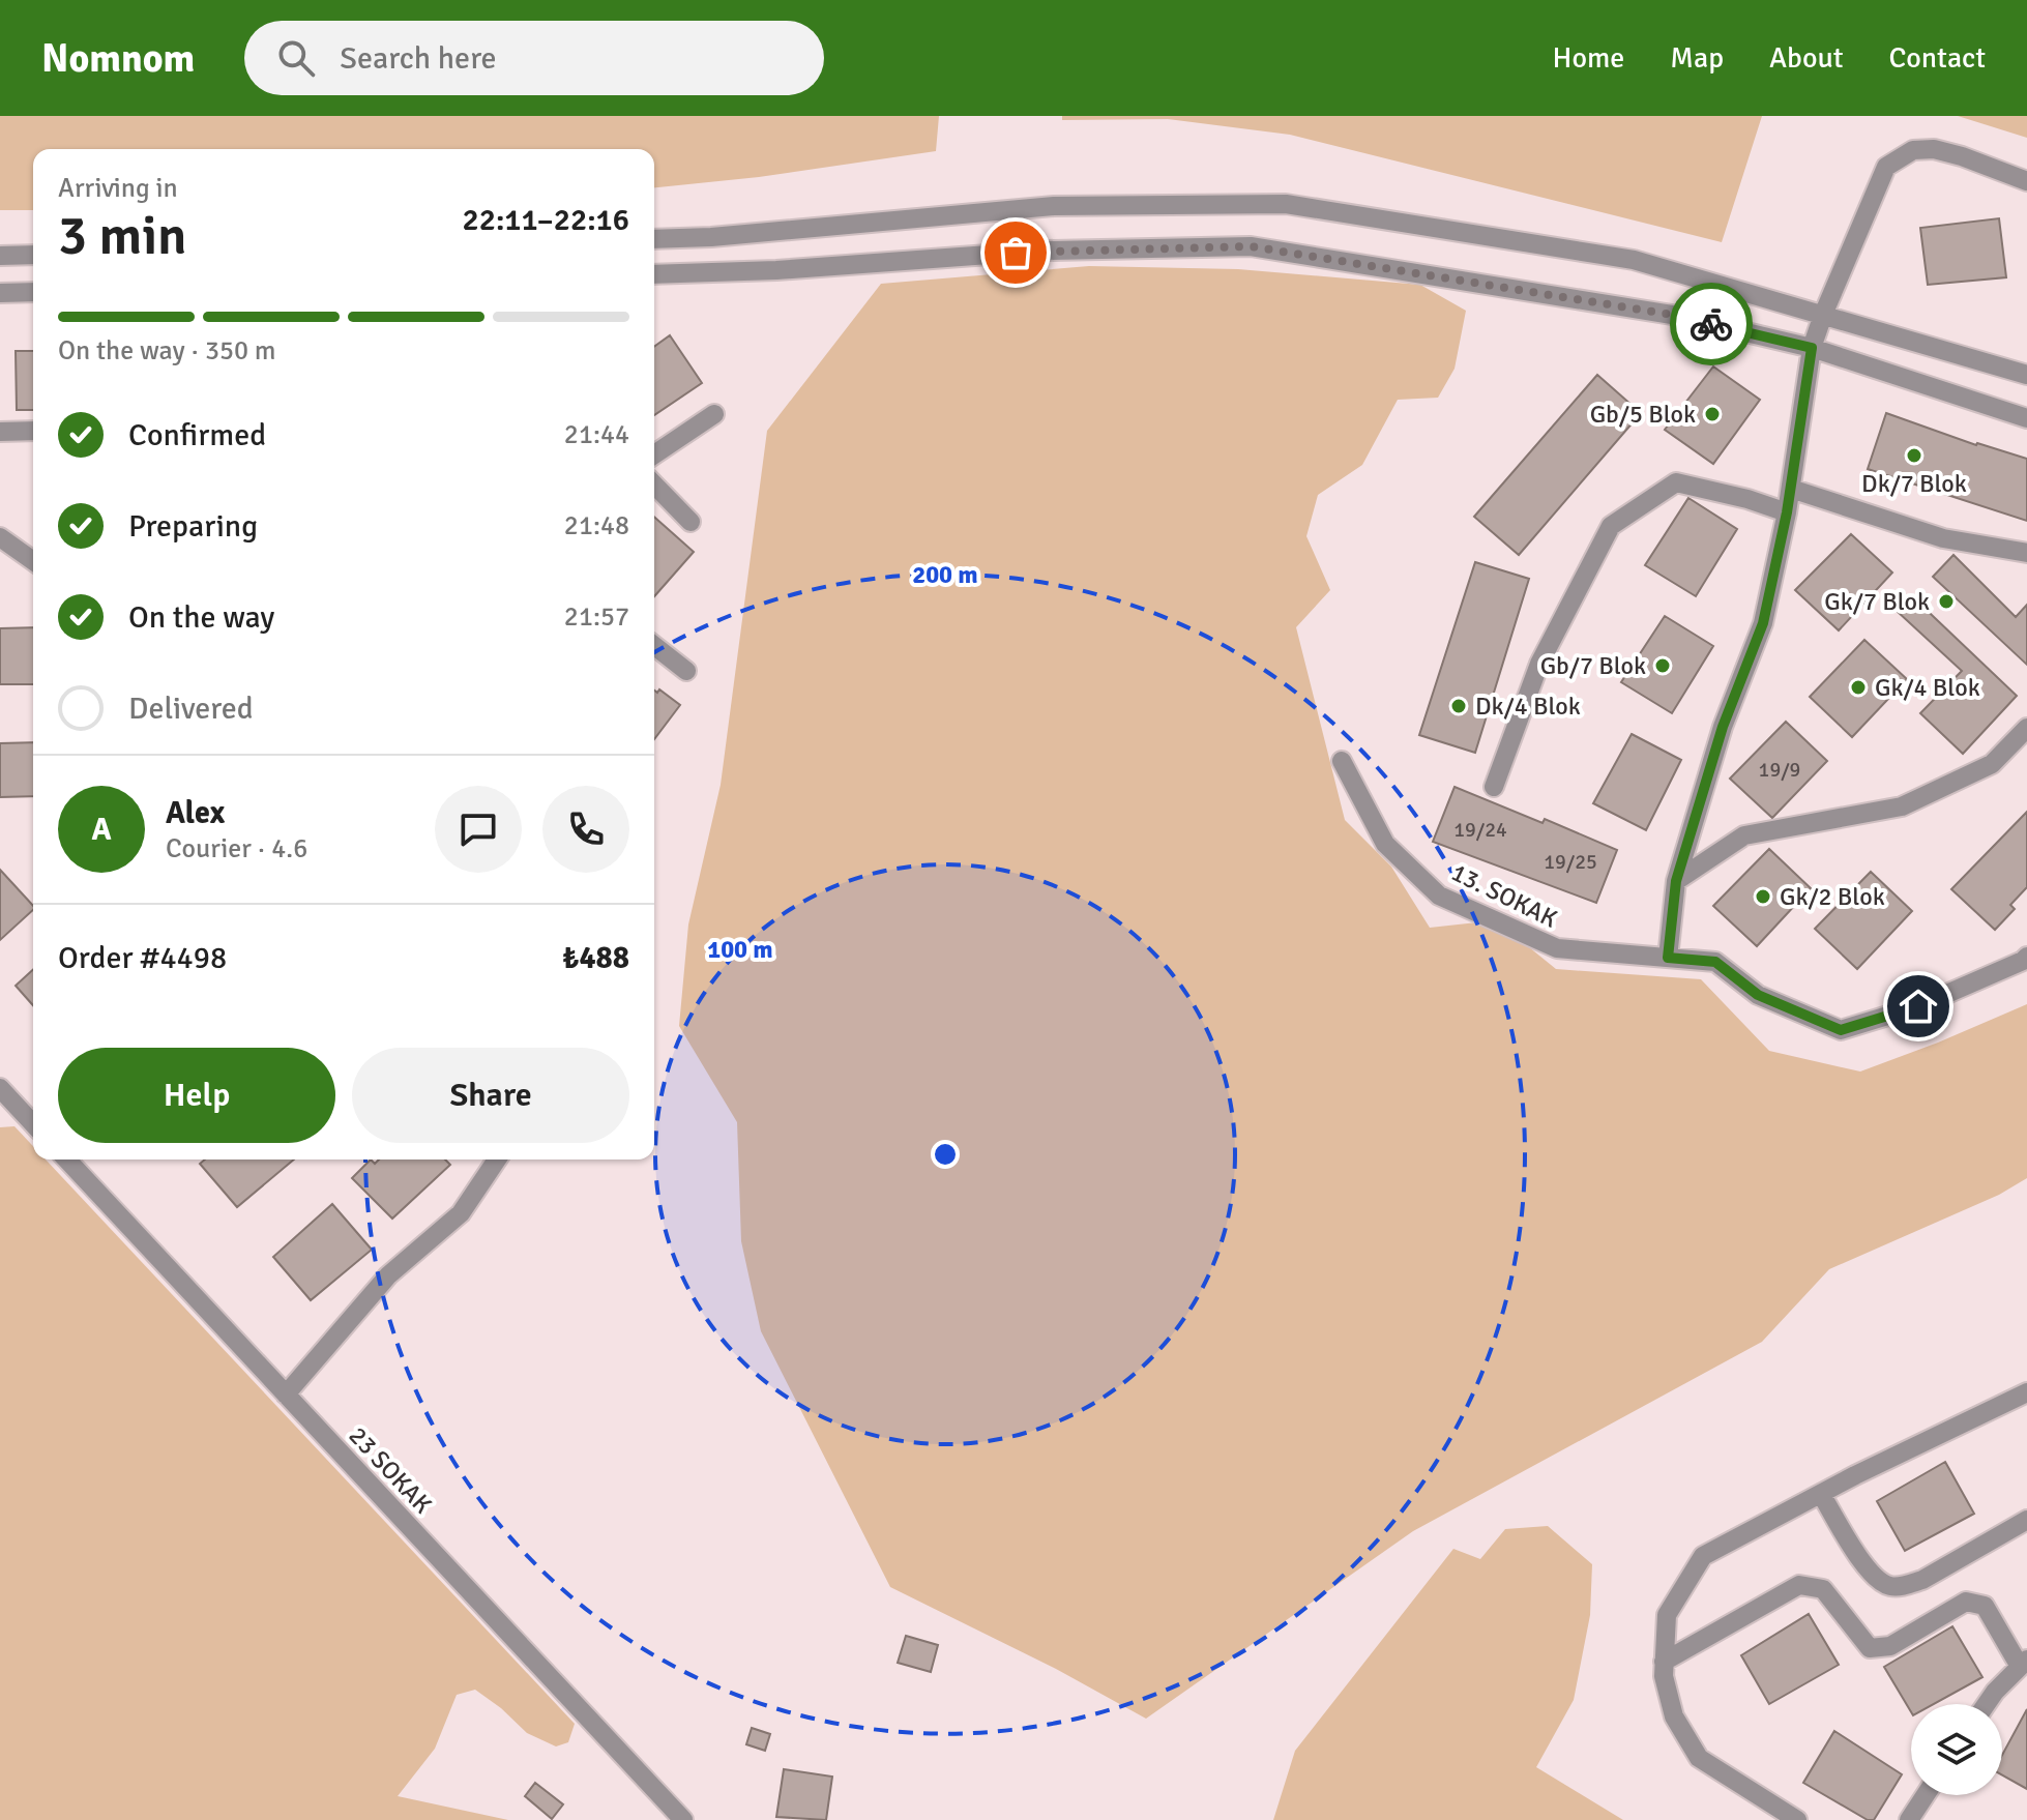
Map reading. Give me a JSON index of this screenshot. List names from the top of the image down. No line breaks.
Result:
{"streets":{"street":["13. SOKAK","23 SOKAK"]},"places":["Gb/5 Blok","Dk/7 Blok","Gk/7 Blok","Gb/7 Blok","Gk/4 Blok","Dk/4 Blok","Gk/2 Blok"],"house_numbers":["19/9","19/24","19/25"],"page":{"header":"Nomnom","search":"Search here","nav":["Home","Map","About","Contact"],"heading":["3 min","Arriving in","22:11–22:16"],"panel":["Alex","Courier · 4.6","Order #4498","₺488"],"bar":"On the way · 350 m","list":[["Confirmed","21:44"],["Preparing","21:48"],["On the way","21:57"],"Delivered"],"round":"A","buttons":["Help","Share"]},"rings":["200 m","100 m"]}
